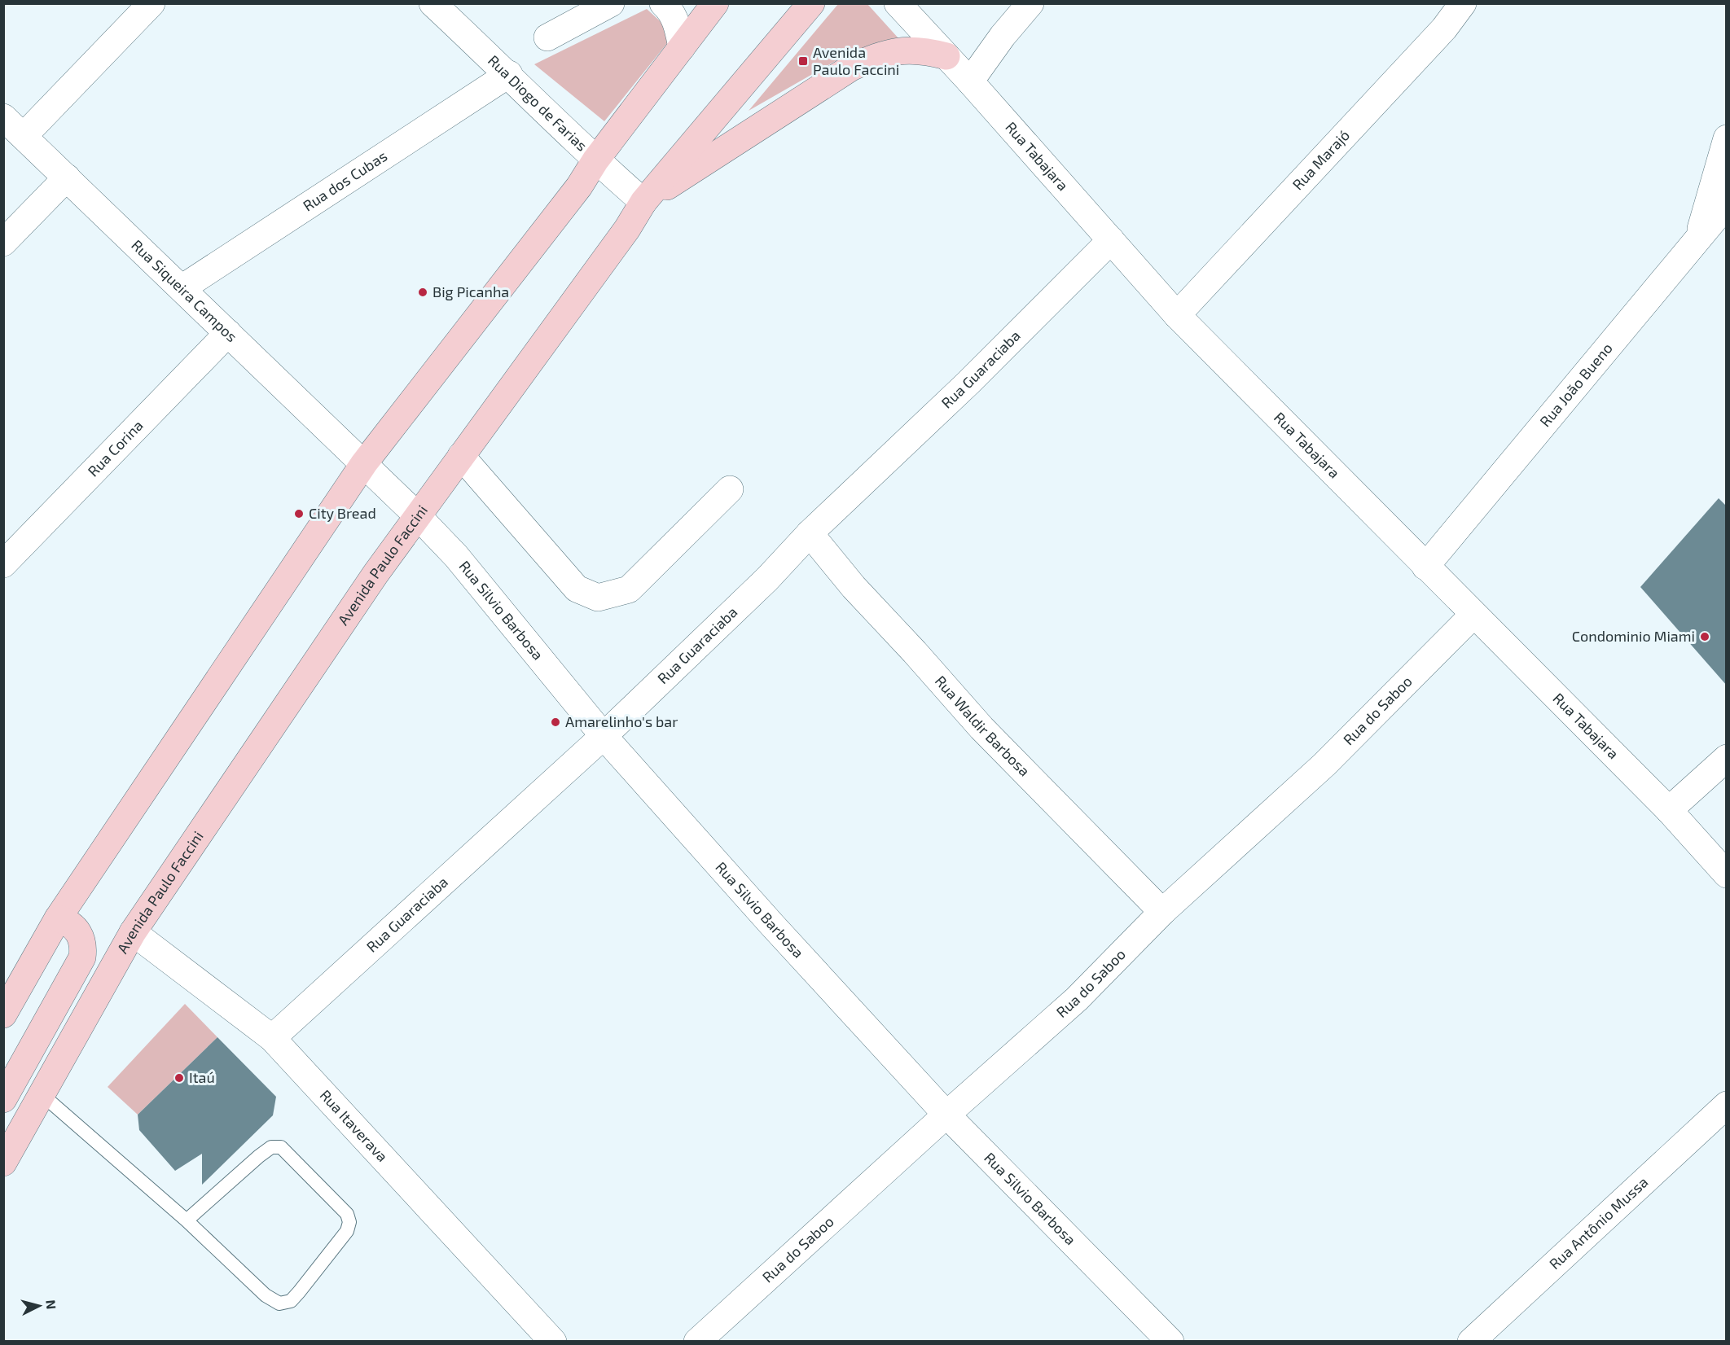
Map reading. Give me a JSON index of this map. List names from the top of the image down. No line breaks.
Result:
{"streets":{"main road":["Avenida Paulo Faccini"],"street":["Rua Diogo de Farias","Rua Tabajara","Rua Marajó","Rua dos Cubas","Rua Siqueira Campos","Rua Guaraciaba","Rua João Bueno","Rua Corina","Rua Silvio Barbosa","Rua do Saboo","Rua Waldir Barbosa","Rua Itaverava","Rua Antônio Mussa"]},"crossings":[["Rua Diogo de Farias","Rua dos Cubas"],["Rua Diogo de Farias","Avenida Paulo Faccini"],["Rua Tabajara","Rua Marajó"],["Rua Tabajara","Rua Guaraciaba"],["Rua Tabajara","Rua João Bueno"],["Rua Tabajara","Rua do Saboo"],["Rua dos Cubas","Rua Siqueira Campos"],["Rua Siqueira Campos","Rua Corina"],["Rua Siqueira Campos","Rua Silvio Barbosa"],["Rua Guaraciaba","Rua Silvio Barbosa"],["Rua Guaraciaba","Rua Waldir Barbosa"],["Rua Guaraciaba","Rua Itaverava"],["Avenida Paulo Faccini","Rua Silvio Barbosa"],["Avenida Paulo Faccini","Rua Itaverava"],["Rua Silvio Barbosa","Rua do Saboo"],["Rua do Saboo","Rua Waldir Barbosa"]],"places":{"transit":["Avenida Paulo Faccini"],"other":["Big Picanha","City Bread","Condominio Miami","Amarelinho's bar","Itaú"]},"north":"right"}
